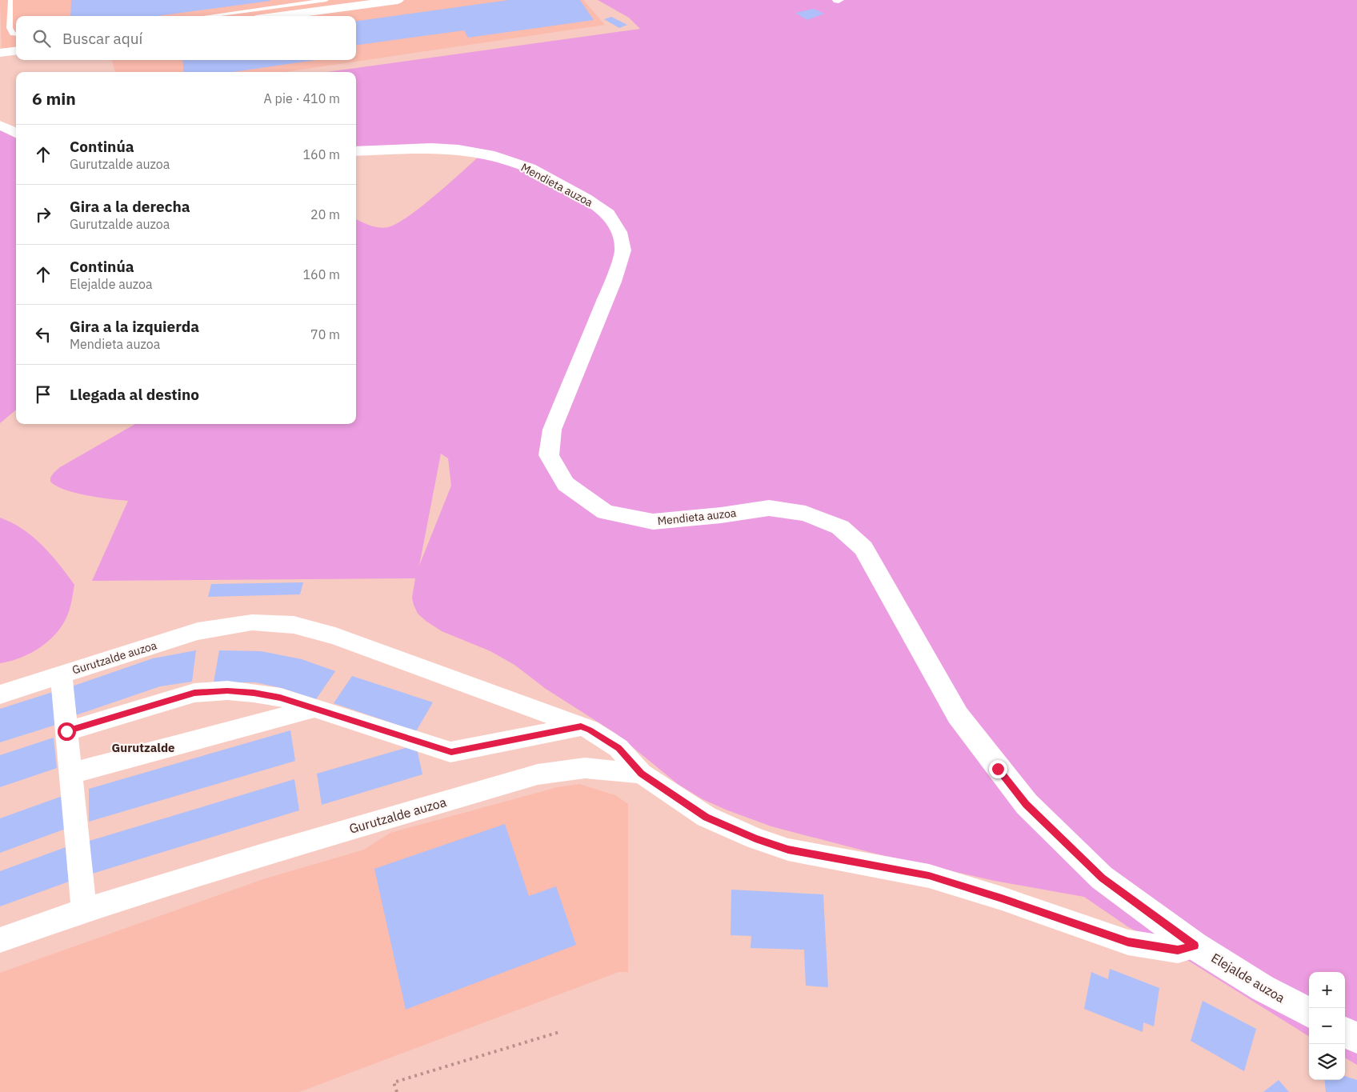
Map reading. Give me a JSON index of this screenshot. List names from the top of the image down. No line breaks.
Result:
{"streets":{"street":["Mendieta auzoa","Gurutzalde auzoa","Elejalde auzoa"]},"crossings":[["Mendieta auzoa","Elejalde auzoa"]],"districts":["Gurutzalde"],"page":{"search":"Buscar aquí","heading":["6 min","A pie · 410 m"],"list":[["Continúa","Gurutzalde auzoa","160 m"],["Gira a la derecha","Gurutzalde auzoa","20 m"],["Continúa","Elejalde auzoa","160 m"],["Gira a la izquierda","Mendieta auzoa","70 m"],"Llegada al destino"],"map_buttons":["+","−"]}}
